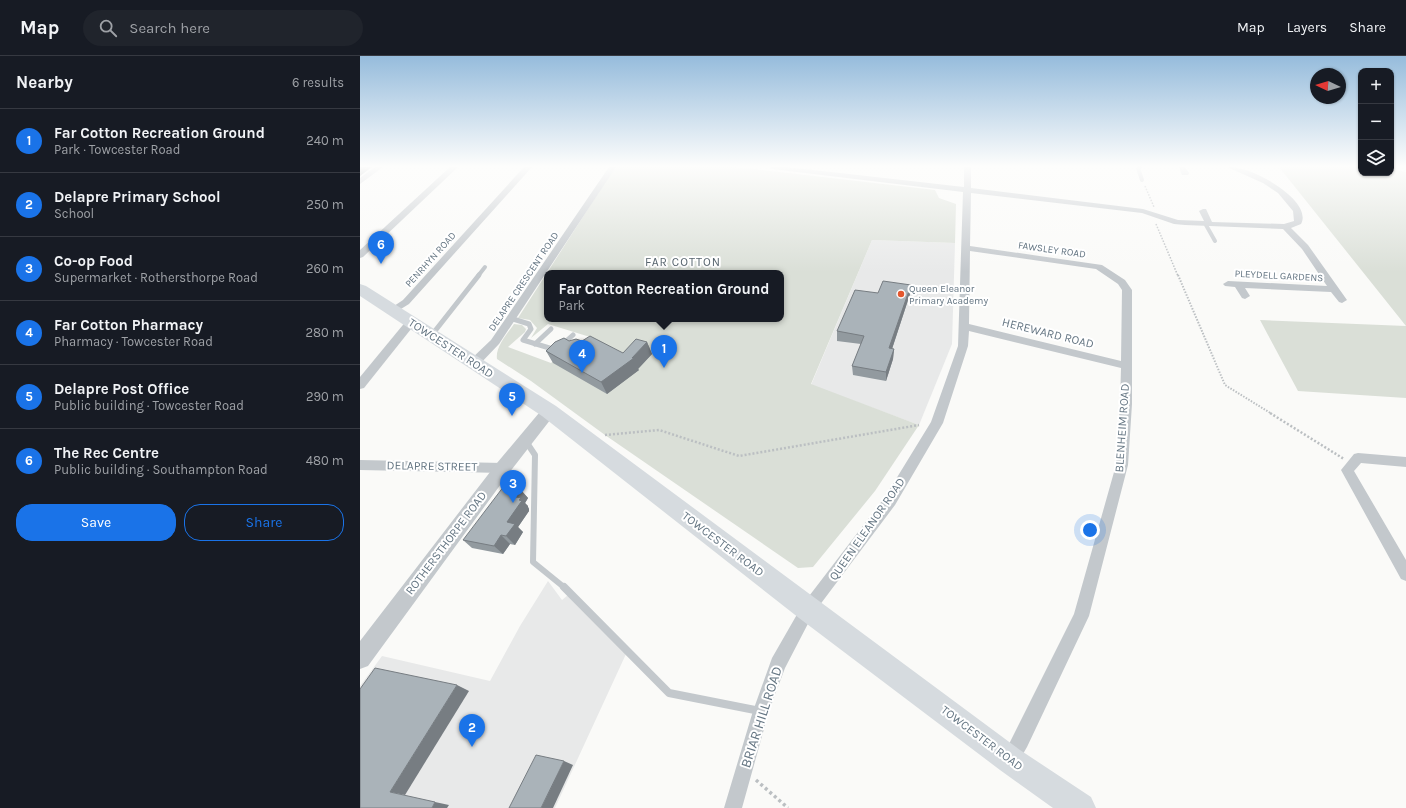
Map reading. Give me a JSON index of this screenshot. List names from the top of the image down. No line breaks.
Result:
{"streets":{"main road":["TOWCESTER ROAD"],"street":["FAWSLEY ROAD","PENRHYN ROAD","PLEYDELL GARDENS","DELAPRE CRESCENT ROAD","HEREWARD ROAD","BLENHEIM ROAD","DELAPRE STREET","QUEEN ELEANOR ROAD","ROTHERSTHORPE ROAD","BRIAR HILL ROAD"]},"crossings":[["FAWSLEY ROAD","BLENHEIM ROAD"],["FAWSLEY ROAD","QUEEN ELEANOR ROAD"],["PENRHYN ROAD","TOWCESTER ROAD"],["DELAPRE CRESCENT ROAD","TOWCESTER ROAD"],["HEREWARD ROAD","BLENHEIM ROAD"],["HEREWARD ROAD","QUEEN ELEANOR ROAD"],["TOWCESTER ROAD","BLENHEIM ROAD"],["TOWCESTER ROAD","QUEEN ELEANOR ROAD"],["TOWCESTER ROAD","ROTHERSTHORPE ROAD"],["TOWCESTER ROAD","BRIAR HILL ROAD"],["DELAPRE STREET","ROTHERSTHORPE ROAD"],["QUEEN ELEANOR ROAD","BRIAR HILL ROAD"]],"districts":["FAR COTTON"],"places":["Queen Eleanor Primary Academy"],"north":"left","page":{"header":"Map","search":"Search here","nav":["Map","Layers","Share"],"heading":["Nearby","6 results"],"map_buttons":["+","−"],"list":[{"mark":"1","name":"Far Cotton Recreation Ground","note":"Park · Towcester Road","value":"240 m"},{"mark":"2","name":"Delapre Primary School","note":"School","value":"250 m"},{"mark":"3","name":"Co-op Food","note":"Supermarket · Rothersthorpe Road","value":"260 m"},{"mark":"4","name":"Far Cotton Pharmacy","note":"Pharmacy · Towcester Road","value":"280 m"},{"mark":"5","name":"Delapre Post Office","note":"Public building · Towcester Road","value":"290 m"},{"mark":"6","name":"The Rec Centre","note":"Public building · Southampton Road","value":"480 m"}],"pins":["6","1","4","5","3","2"],"popup":["Far Cotton Recreation Ground","Park"],"buttons":["Save","Share"]}}
